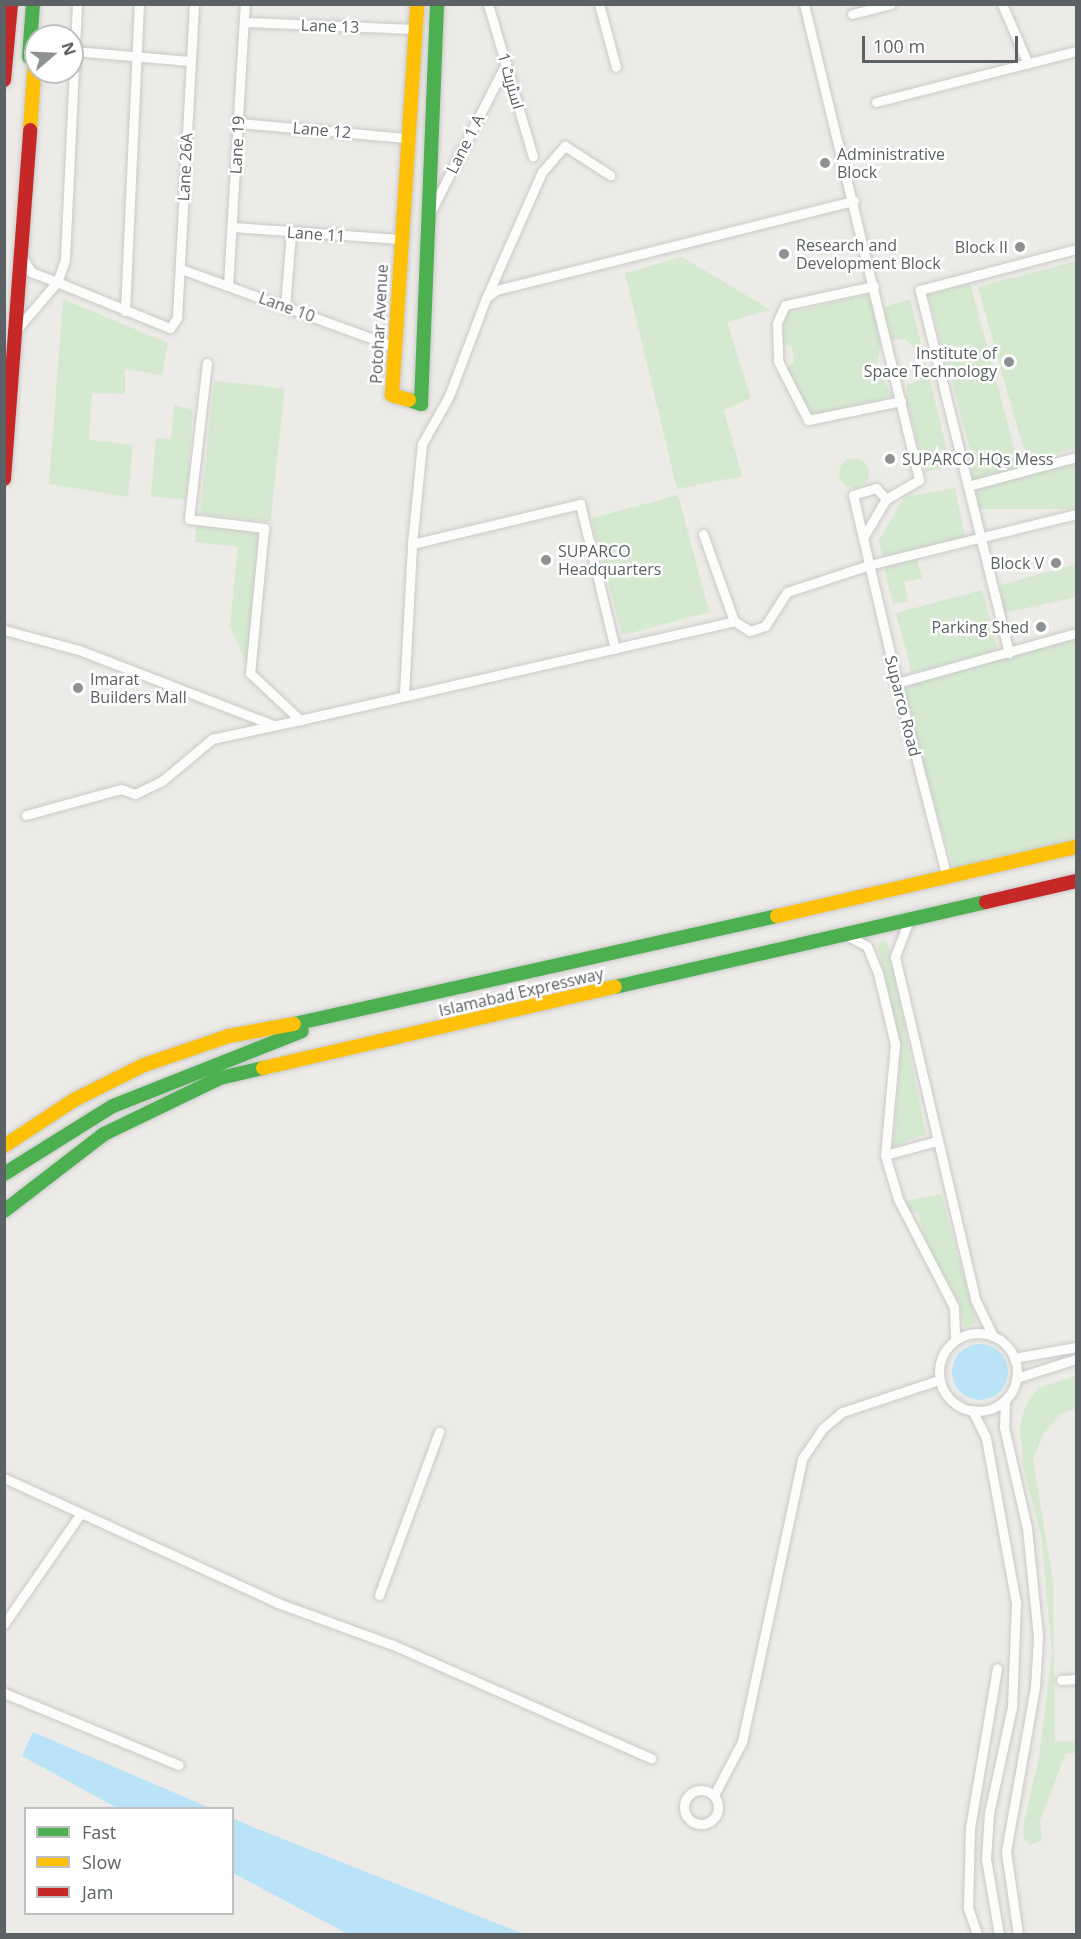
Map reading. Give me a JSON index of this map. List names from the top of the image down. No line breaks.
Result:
{"streets":{"main road":["Potohar Avenue","Islamabad Expressway"],"street":["Lane 13","اسٹریٹ 1","Lane 12","Lane 1 A","Lane 19","Lane 26A","Lane 11","Lane 10","Suparco Road"]},"crossings":[["Lane 13","Lane 19"],["Lane 13","Potohar Avenue"],["اسٹریٹ 1","Lane 1 A"],["Lane 12","Lane 19"],["Lane 12","Potohar Avenue"],["Lane 1 A","Potohar Avenue"],["Lane 19","Lane 11"],["Lane 19","Lane 10"],["Lane 26A","Lane 10"],["Lane 11","Potohar Avenue"],["Lane 10","Potohar Avenue"],["Suparco Road","Islamabad Expressway"]],"places":["Administrative Block","Block II","Research and Development Block","Institute of Space Technology","SUPARCO HQs Mess","SUPARCO Headquarters","Block V","Parking Shed","Imarat Builders Mall"],"legend":["Fast","Slow","Jam"],"scale_bar":"100 m","north":"right"}
